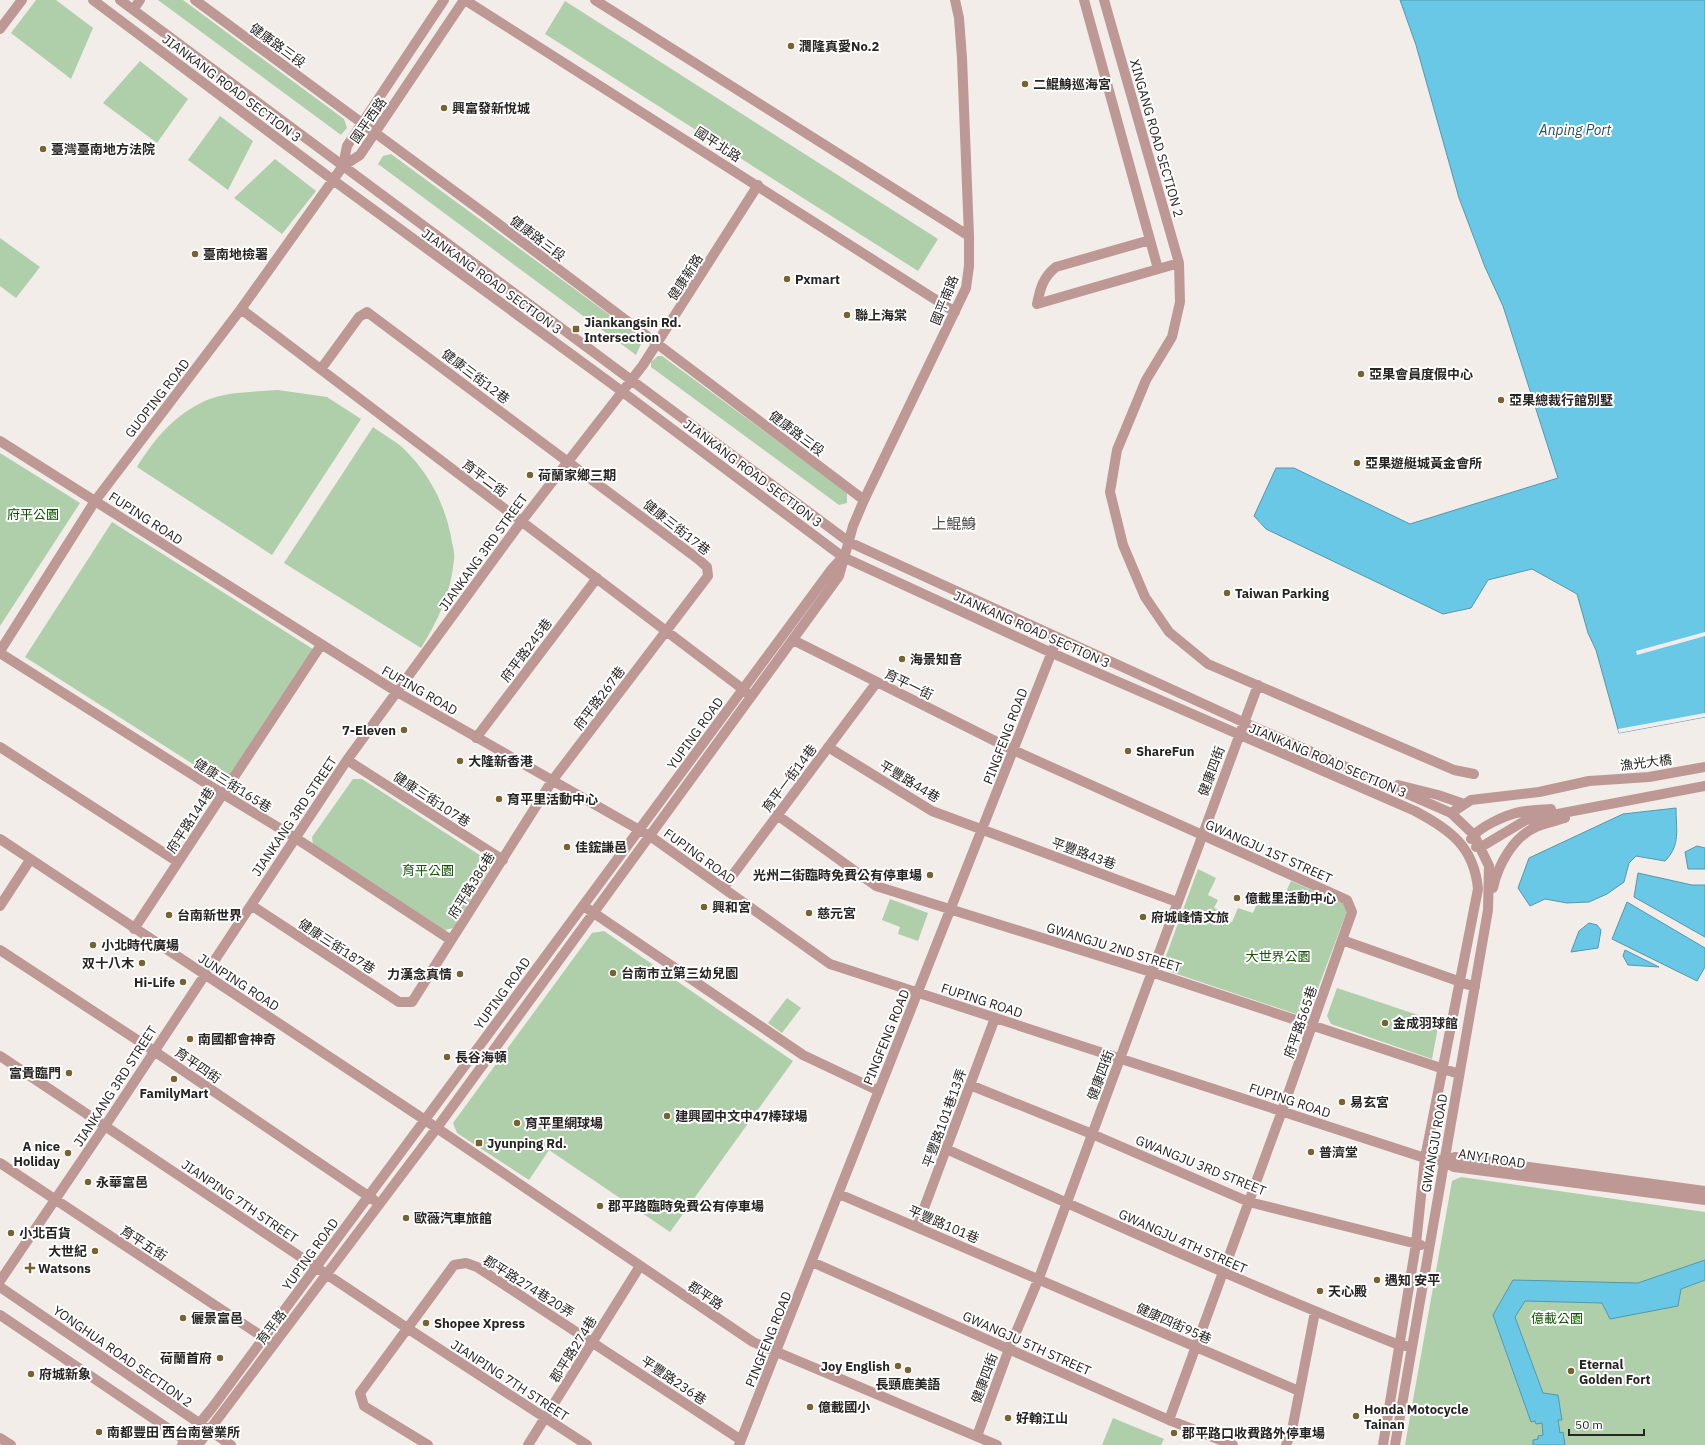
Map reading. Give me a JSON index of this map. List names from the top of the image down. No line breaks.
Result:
{"streets":{"street":["健康路三段","JIANKANG ROAD SECTION 3","國平西路","XINGANG ROAD SECTION 2","國平北路","健康新路","國平南路","健康三街12巷","GUOPING ROAD","育平二街","FUPING ROAD","健康三街17巷","JIANKANG 3RD STREET","府平路245巷","育平一街","府平路267巷","YUPING ROAD","PINGFENG ROAD","漁光大橋","健康四街","育平一街14巷","平豐路44巷","健康三街165巷","健康三街107巷","府平路144巷","GWANGJU 1ST STREET","平豐路43巷","府平路386巷","健康三街187巷","GWANGJU 2ND STREET","JUNPING ROAD","府平路565巷","育平四街","平豐路101巷13弄","GWANGJU ROAD","ANYI ROAD","GWANGJU 3RD STREET","JIANPING 7TH STREET","平豐路101巷","GWANGJU 4TH STREET","育平五街","郡平路274巷20弄","郡平路","健康四街95巷","育平路","GWANGJU 5TH STREET","郡平路274巷","YONGHUA ROAD SECTION 2","平豐路236巷"]},"crossings":[["健康路三段","國平西路"],["健康路三段","健康新路"],["健康路三段","國平南路"],["JIANKANG ROAD SECTION 3","國平西路"],["JIANKANG ROAD SECTION 3","健康新路"],["JIANKANG ROAD SECTION 3","國平南路"],["JIANKANG ROAD SECTION 3","GUOPING ROAD"],["JIANKANG ROAD SECTION 3","JIANKANG 3RD STREET"],["JIANKANG ROAD SECTION 3","YUPING ROAD"],["JIANKANG ROAD SECTION 3","PINGFENG ROAD"],["JIANKANG ROAD SECTION 3","漁光大橋"],["JIANKANG ROAD SECTION 3","健康四街"],["JIANKANG ROAD SECTION 3","GWANGJU ROAD"],["國平西路","國平北路"],["國平西路","GUOPING ROAD"],["XINGANG ROAD SECTION 2","健康四街"],["國平北路","健康新路"],["國平北路","國平南路"],["健康新路","JIANKANG 3RD STREET"],["國平南路","YUPING ROAD"],["健康三街12巷","育平二街"],["健康三街12巷","健康三街17巷"],["健康三街12巷","JIANKANG 3RD STREET"],["GUOPING ROAD","育平二街"],["GUOPING ROAD","FUPING ROAD"],["GUOPING ROAD","健康三街165巷"],["育平二街","健康三街17巷"],["育平二街","JIANKANG 3RD STREET"],["育平二街","府平路245巷"],["育平二街","府平路267巷"],["育平二街","YUPING ROAD"],["FUPING ROAD","JIANKANG 3RD STREET"],["FUPING ROAD","府平路245巷"],["FUPING ROAD","府平路267巷"],["FUPING ROAD","YUPING ROAD"],["FUPING ROAD","PINGFENG ROAD"],["FUPING ROAD","健康四街"],["FUPING ROAD","育平一街14巷"],["FUPING ROAD","府平路144巷"],["FUPING ROAD","府平路386巷"],["FUPING ROAD","府平路565巷"],["FUPING ROAD","平豐路101巷13弄"],["FUPING ROAD","GWANGJU ROAD"],["FUPING ROAD","ANYI ROAD"],["健康三街17巷","JIANKANG 3RD STREET"],["健康三街17巷","府平路267巷"],["JIANKANG 3RD STREET","健康三街165巷"],["JIANKANG 3RD STREET","健康三街107巷"],["JIANKANG 3RD STREET","健康三街187巷"],["JIANKANG 3RD STREET","JUNPING ROAD"],["JIANKANG 3RD STREET","育平四街"],["JIANKANG 3RD STREET","JIANPING 7TH STREET"],["JIANKANG 3RD STREET","育平五街"],["育平一街","YUPING ROAD"],["育平一街","PINGFENG ROAD"],["育平一街","育平一街14巷"],["育平一街","GWANGJU 1ST STREET"],["府平路267巷","府平路386巷"],["YUPING ROAD","JUNPING ROAD"],["YUPING ROAD","育平四街"],["YUPING ROAD","JIANPING 7TH STREET"],["YUPING ROAD","育平五街"],["YUPING ROAD","郡平路"],["YUPING ROAD","育平路"],["YUPING ROAD","YONGHUA ROAD SECTION 2"],["PINGFENG ROAD","平豐路44巷"],["PINGFENG ROAD","GWANGJU 1ST STREET"],["PINGFENG ROAD","平豐路43巷"],["PINGFENG ROAD","GWANGJU 2ND STREET"],["PINGFENG ROAD","平豐路101巷"],["PINGFENG ROAD","郡平路"],["PINGFENG ROAD","GWANGJU 5TH STREET"],["PINGFENG ROAD","平豐路236巷"],["健康四街","GWANGJU 1ST STREET"],["健康四街","平豐路43巷"],["健康四街","GWANGJU 2ND STREET"],["健康四街","GWANGJU 3RD STREET"],["健康四街","平豐路101巷"],["健康四街","GWANGJU 4TH STREET"],["健康四街","郡平路"],["健康四街","健康四街95巷"],["健康四街","GWANGJU 5TH STREET"],["育平一街14巷","平豐路44巷"],["育平一街14巷","GWANGJU 2ND STREET"],["平豐路44巷","平豐路43巷"],["健康三街165巷","府平路144巷"],["健康三街165巷","府平路386巷"],["健康三街107巷","府平路386巷"],["府平路144巷","JUNPING ROAD"],["GWANGJU 1ST STREET","府平路565巷"],["府平路386巷","健康三街187巷"],["GWANGJU 2ND STREET","府平路565巷"],["GWANGJU 2ND STREET","GWANGJU ROAD"],["JUNPING ROAD","郡平路"],["府平路565巷","GWANGJU 3RD STREET"],["府平路565巷","GWANGJU 4TH STREET"],["府平路565巷","健康四街95巷"],["府平路565巷","GWANGJU 5TH STREET"],["育平四街","育平路"],["平豐路101巷13弄","GWANGJU 3RD STREET"],["平豐路101巷13弄","平豐路101巷"],["平豐路101巷13弄","GWANGJU 4TH STREET"],["GWANGJU ROAD","ANYI ROAD"],["GWANGJU ROAD","GWANGJU 3RD STREET"],["GWANGJU ROAD","GWANGJU 4TH STREET"],["JIANPING 7TH STREET","郡平路274巷20弄"],["JIANPING 7TH STREET","育平路"],["JIANPING 7TH STREET","郡平路274巷"],["平豐路101巷","健康四街95巷"],["育平五街","育平路"],["郡平路274巷20弄","郡平路274巷"],["郡平路274巷20弄","平豐路236巷"],["郡平路","育平路"],["郡平路","郡平路274巷"],["育平路","YONGHUA ROAD SECTION 2"],["郡平路274巷","平豐路236巷"]],"districts":["上鯤鯓"],"water":["Anping Port"],"parks":["府平公園","育平公園","大世界公園","億載公園"],"places":{"other":["潤隆真愛No.2","二鯤鯓巡海宮","興富發新悅城","臺灣臺南地方法院","臺南地檢署","Pxmart","聯上海棠","亞果會員度假中心","亞果總裁行館別墅","亞果遊艇城黃金會所","荷蘭家鄉三期","Taiwan Parking","海景知音","7-Eleven","ShareFun","大隆新香港","育平里活動中心","佳鋐謙邑","光州二街臨時免費公有停車場","億載里活動中心","興和宮","慈元宮","台南新世界","府城峰情文旅","小北時代廣場","双十八木","台南市立第三幼兒園","力漢念真情","Hi-Life","金成羽球館","南國都會神奇","長谷海頓","富貴臨門","FamilyMart","易玄宮","建興國中文中47棒球場","育平里網球場","普濟堂","A nice Holiday","永華富邑","郡平路臨時免費公有停車場","歐薇汽車旅館","小北百貨","大世紀","遇知 安平","天心殿","儷景富邑","Shopee Xpress","荷蘭首府","Joy English","長頸鹿美語","Eternal Golden Fort","府城新象","億載國小","Honda Motocycle Tainan","好翰江山","南都豐田 西台南營業所","郡平路口收費路外停車場"],"transit":["Jiankangsin Rd. Intersection","Jyunping Rd."],"health":["Watsons"]},"scale_bar":"50 m"}
